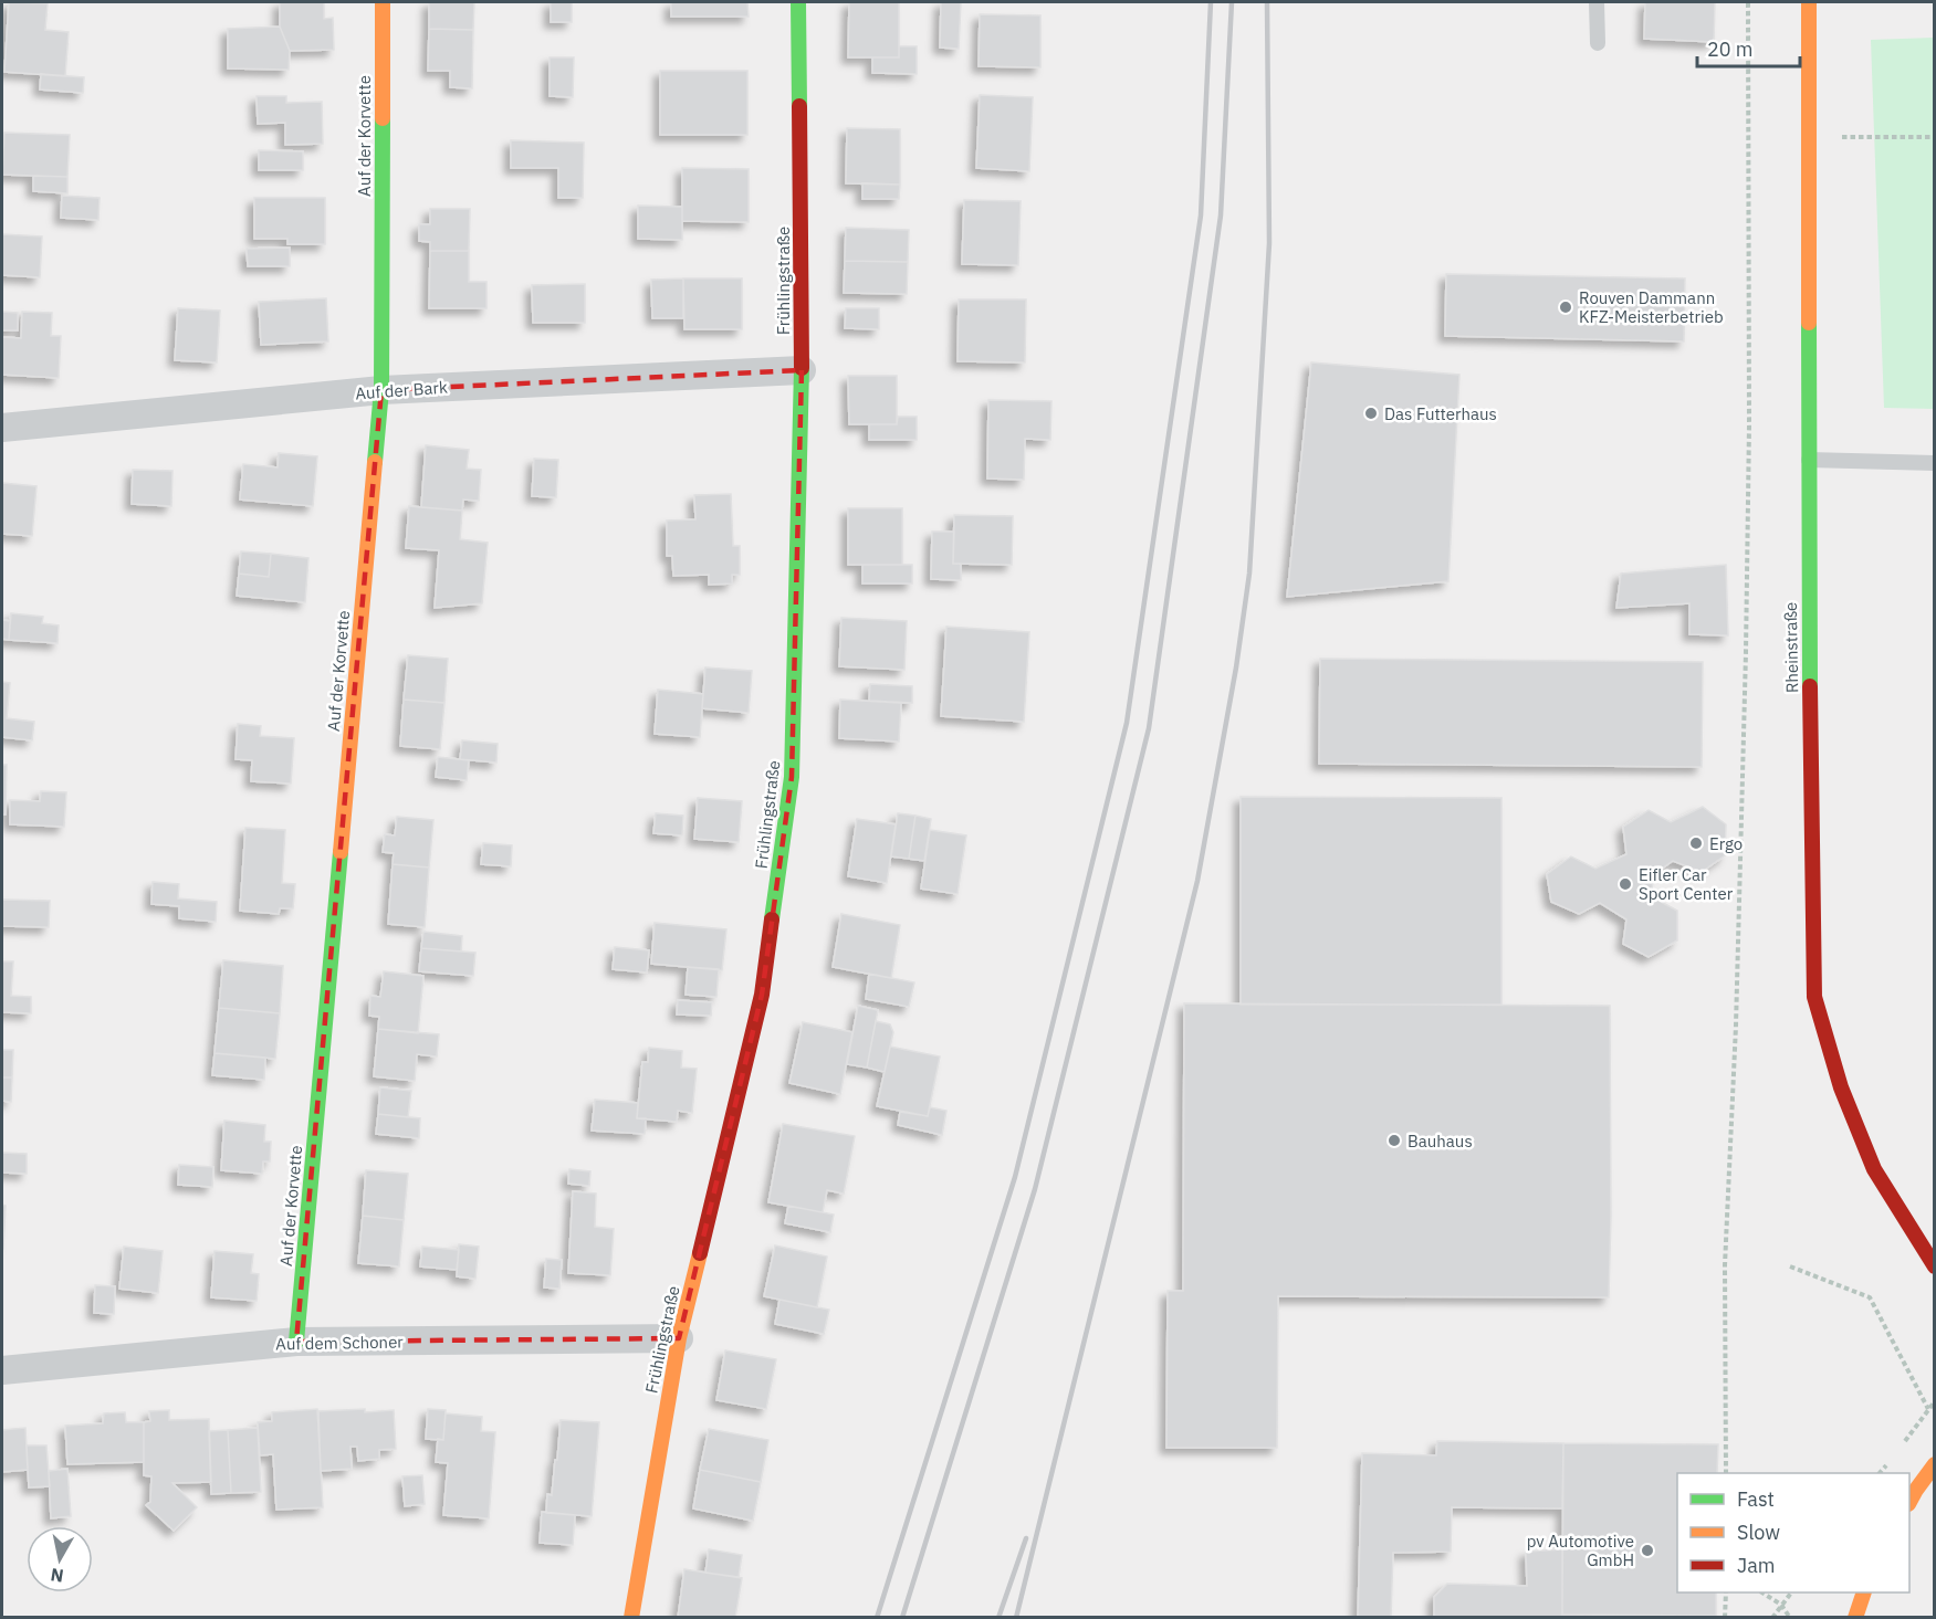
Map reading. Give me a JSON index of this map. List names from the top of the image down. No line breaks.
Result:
{"streets":{"street":["Auf der Korvette","Frühlingstraße","Auf der Bark","Rheinstraße","Auf dem Schoner"]},"crossings":[["Auf der Korvette","Auf der Bark"],["Auf der Korvette","Auf dem Schoner"],["Frühlingstraße","Auf der Bark"],["Frühlingstraße","Auf dem Schoner"]],"places":["Rouven Dammann KFZ-Meisterbetrieb","Das Futterhaus","Ergo","Eifler Car Sport Center","Bauhaus","pv Automotive GmbH"],"legend":["Fast","Slow","Jam"],"scale_bar":"20 m","north":"bottom"}
